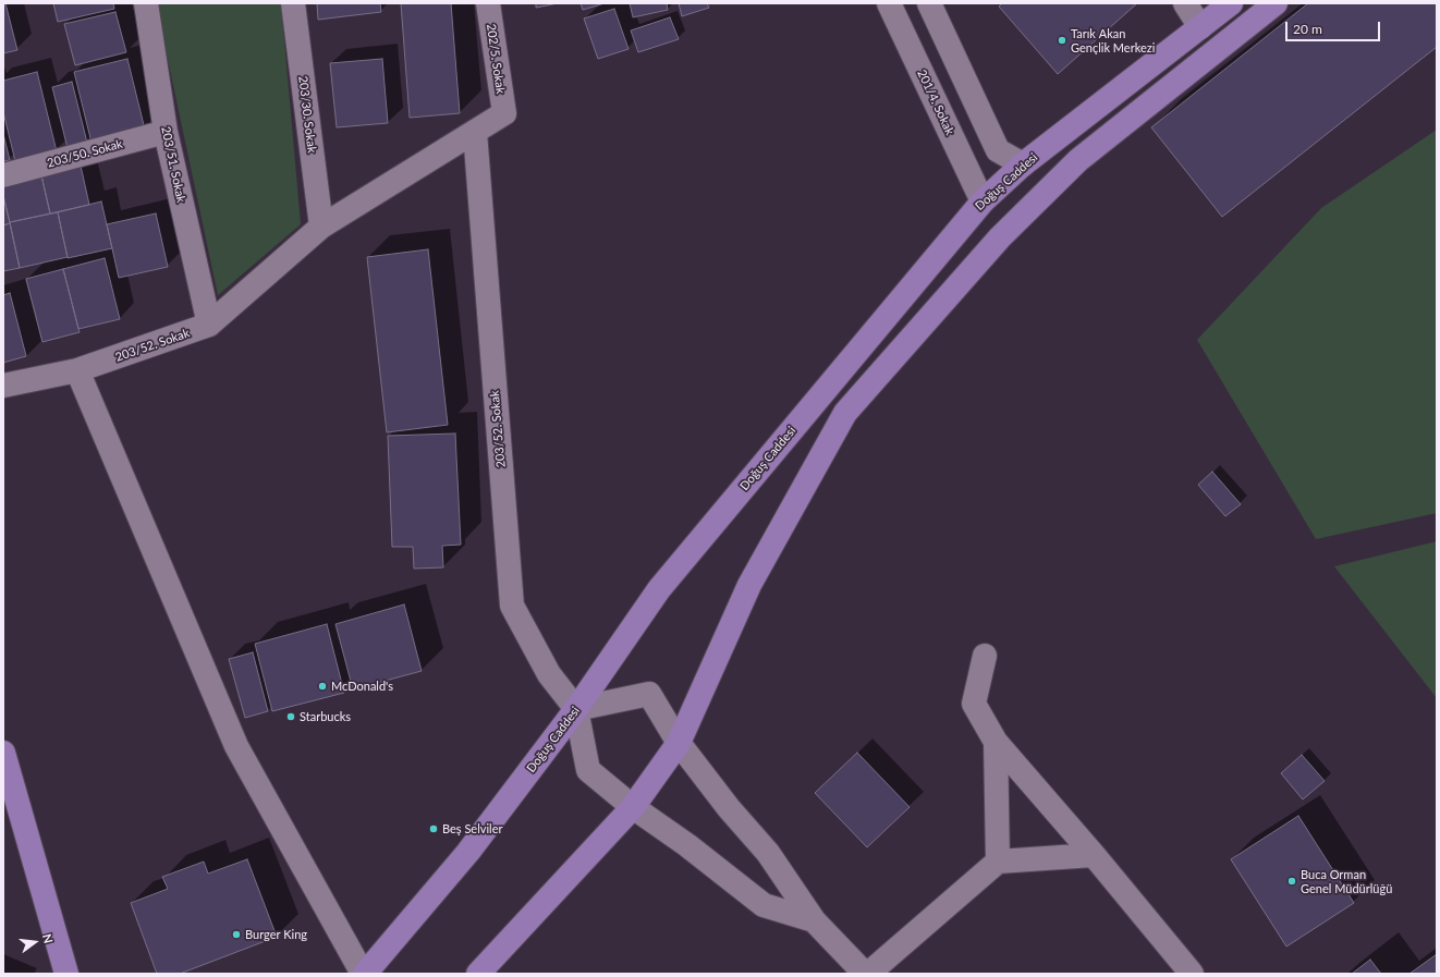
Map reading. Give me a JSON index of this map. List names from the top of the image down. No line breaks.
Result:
{"streets":{"main road":["Doğuş Caddesi"],"street":["202/5. Sokak","201/4. Sokak","203/30. Sokak","203/50. Sokak","203/51. Sokak","203/52. Sokak"]},"crossings":[["202/5. Sokak","203/52. Sokak"],["201/4. Sokak","Doğuş Caddesi"],["203/30. Sokak","203/52. Sokak"],["203/50. Sokak","203/51. Sokak"],["203/51. Sokak","203/52. Sokak"],["Doğuş Caddesi","203/52. Sokak"]],"places":["Tarık Akan Gençlik Merkezi","McDonald's","Starbucks","Beş Selviler","Buca Orman Genel Müdürlüğü","Burger King"],"scale_bar":"20 m","north":"right"}
